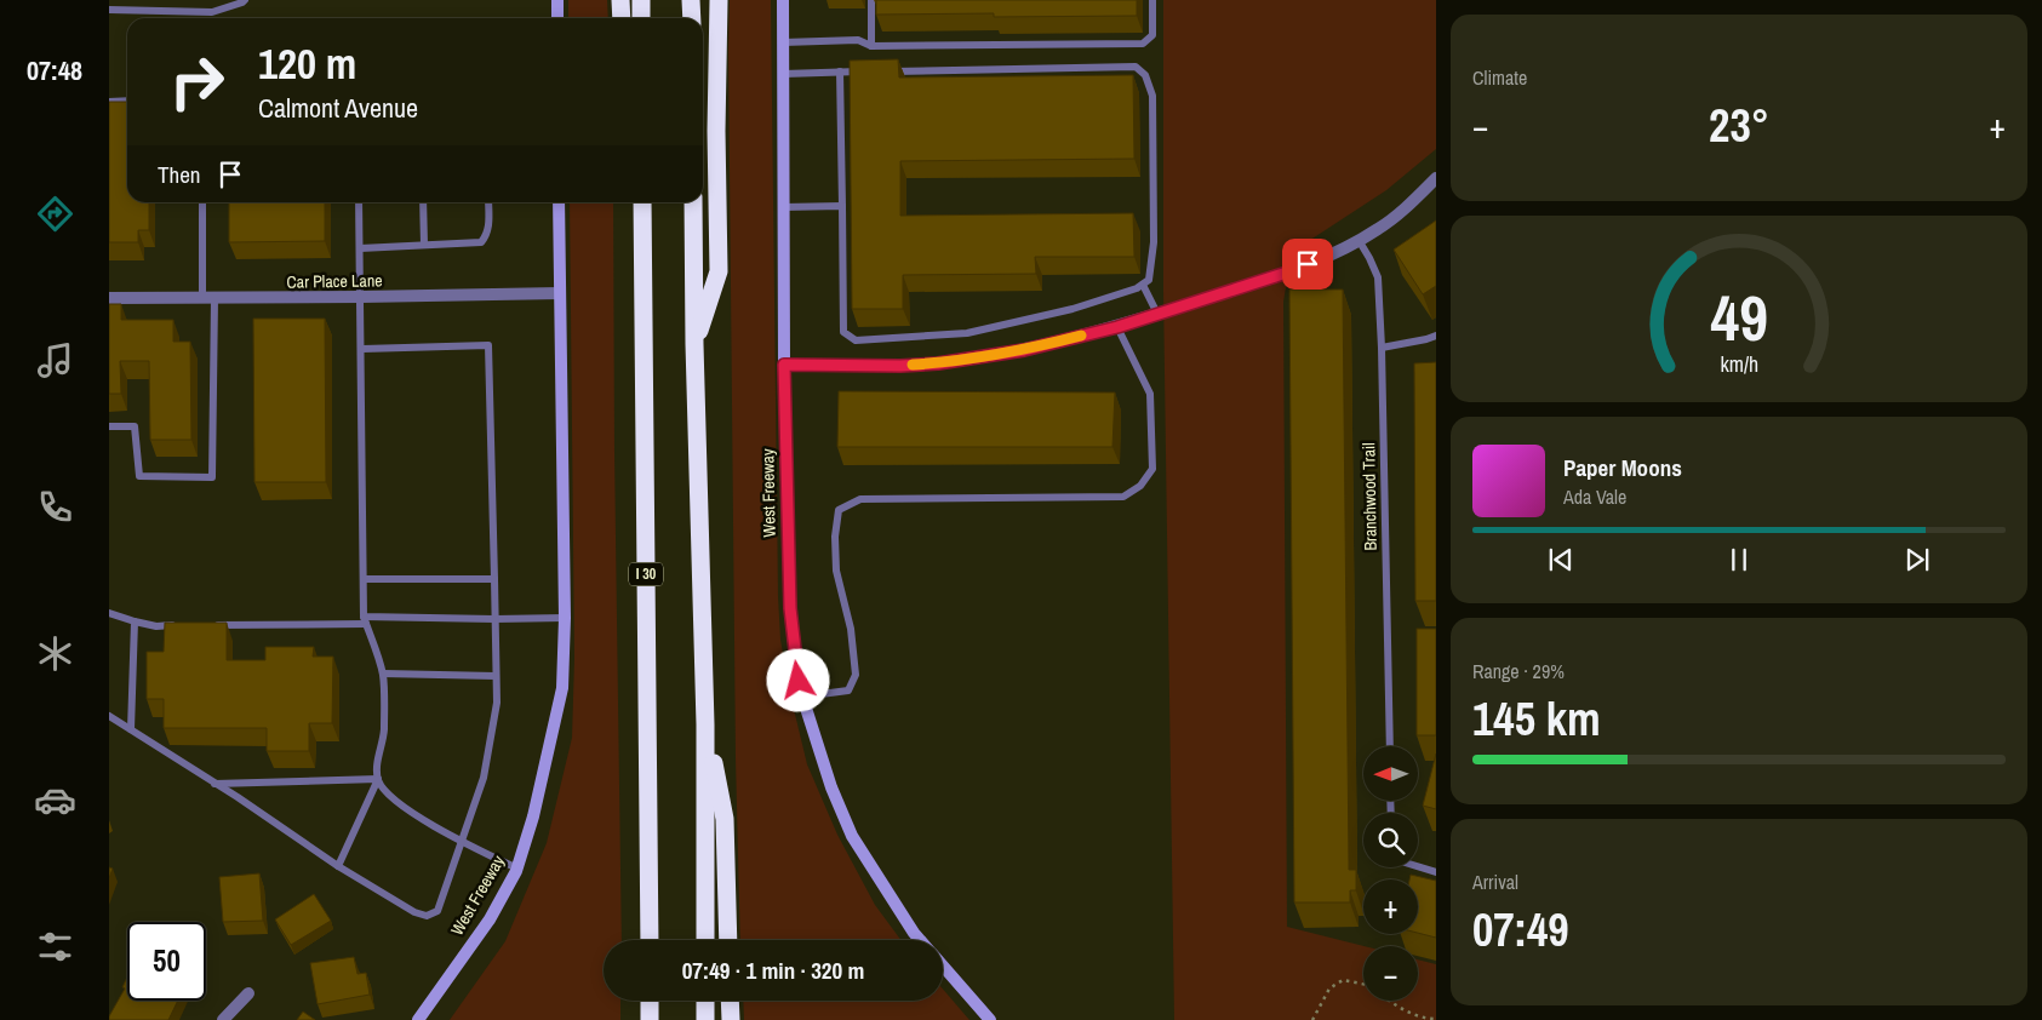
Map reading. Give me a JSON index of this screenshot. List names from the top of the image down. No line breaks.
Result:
{"streets":{"highway":["I 30"],"main road":["West Freeway"],"street":["Car Place Lane"],"lane":["Branchwood Trail"]},"crossings":[["Car Place Lane","West Freeway"]],"north":"left","page":{"tabs":"07:48","tile":["Climate",["Range · 29%","145 km"],["Arrival","07:49"]],"turn":["120 m","Calmont Avenue"],"heat":["−","23°","+"],"then":"Then","song":["Paper Moons","Ada Vale"],"map_buttons":["+","−"],"limit":"50","trip":"07:49 · 1 min · 320 m","gauge":["49","km/h"]}}
